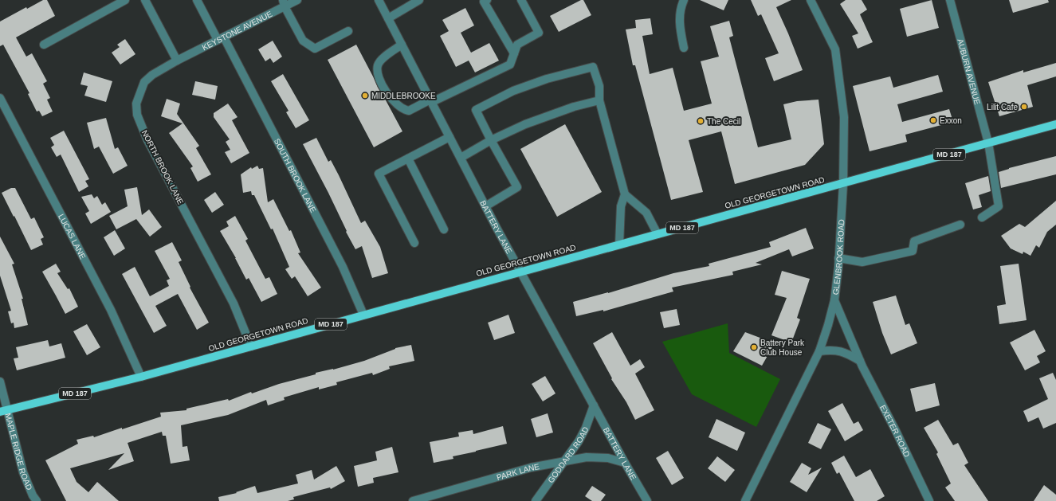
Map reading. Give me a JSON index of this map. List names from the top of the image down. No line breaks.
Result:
{"streets":{"main road":["MD 187","OLD GEORGETOWN ROAD"],"street":["KEYSTONE AVENUE","AUBURN AVENUE","NORTH BROOK LANE","SOUTH BROOK LANE","BATTERY LANE","LUCAS LANE","GLENBROOK ROAD","EXETER ROAD","MAPLE RIDGE ROAD","GODDARD ROAD","PARK LANE"]},"crossings":[["KEYSTONE AVENUE","NORTH BROOK LANE"],["KEYSTONE AVENUE","SOUTH BROOK LANE"],["AUBURN AVENUE","OLD GEORGETOWN ROAD"],["NORTH BROOK LANE","OLD GEORGETOWN ROAD"],["SOUTH BROOK LANE","OLD GEORGETOWN ROAD"],["OLD GEORGETOWN ROAD","BATTERY LANE"],["OLD GEORGETOWN ROAD","LUCAS LANE"],["OLD GEORGETOWN ROAD","GLENBROOK ROAD"],["OLD GEORGETOWN ROAD","MAPLE RIDGE ROAD"],["BATTERY LANE","GODDARD ROAD"],["BATTERY LANE","PARK LANE"],["GLENBROOK ROAD","EXETER ROAD"],["GODDARD ROAD","PARK LANE"]],"places":["MIDDLEBROOKE","Lilit Cafe","Exxon","The Cecil","Battery Park Club House"]}
